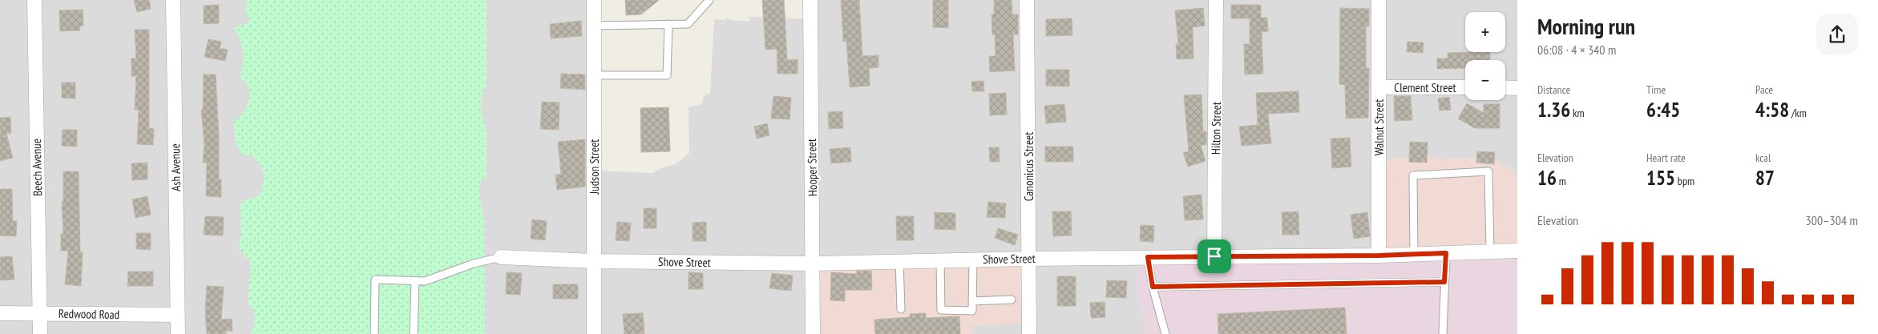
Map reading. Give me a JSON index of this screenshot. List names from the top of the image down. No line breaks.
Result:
{"streets":{"street":["Clement Street","Walnut Street","Hilton Street","Judson Street","Canonicus Street","Beech Avenue","Ash Avenue","Hooper Street","Shove Street","Redwood Road"]},"crossings":[["Clement Street","Walnut Street"],["Walnut Street","Shove Street"],["Hilton Street","Shove Street"],["Judson Street","Shove Street"],["Canonicus Street","Shove Street"],["Beech Avenue","Redwood Road"],["Ash Avenue","Redwood Road"],["Hooper Street","Shove Street"]],"page":{"heading":["Morning run","06:08 · 4 × 340 m"],"map_buttons":["+","−"],"stats":[["Distance","1.36 km"],["Time","6:45"],["Pace","4:58 /km"],["Elevation","16 m"],["Heart rate","155 bpm"],["kcal","87"]],"chart":["Elevation","300–304 m"]}}
